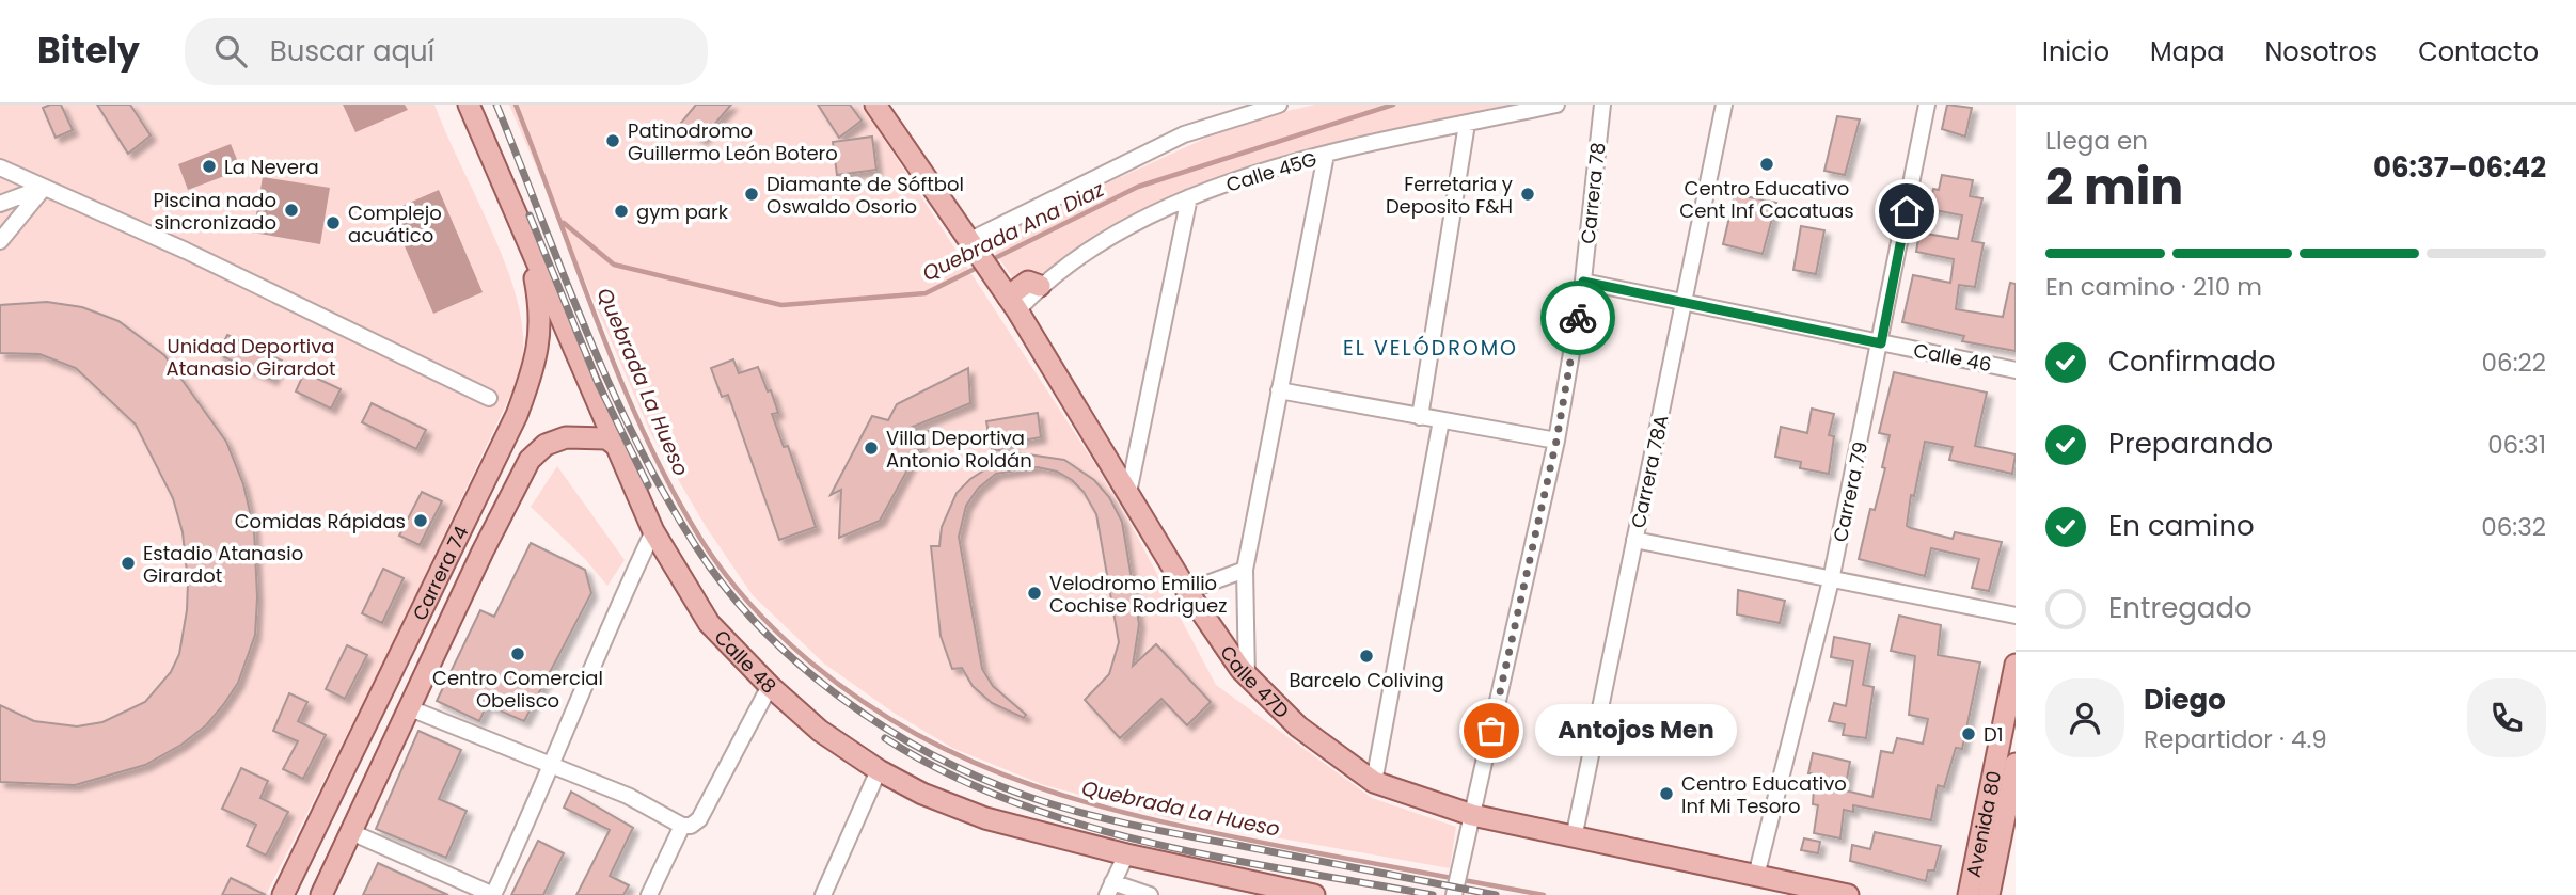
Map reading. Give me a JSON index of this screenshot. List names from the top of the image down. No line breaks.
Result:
{"streets":{"main road":["Carrera 74","Calle 48","Calle 47D","Avenida 80"],"street":["Calle 45G","Carrera 78","Calle 46","Carrera 78A","Carrera 79"]},"crossings":[["Carrera 78","Calle 46"],["Carrera 78","Calle 47D"],["Calle 46","Carrera 78A"],["Calle 46","Carrera 79"],["Carrera 78A","Calle 47D"],["Carrera 79","Calle 47D"],["Carrera 74","Calle 48"]],"districts":["EL VELÓDROMO"],"water":["Quebrada Ana Diaz","Quebrada La Hueso"],"parks":["Unidad Deportiva Atanasio Girardot"],"places":["Patinodromo Guillermo León Botero","Centro Educativo Cent Inf Cacatuas","La Nevera","Diamante de Sóftbol Oswaldo Osorio","Ferretaria y Deposito F&H","Piscina nado sincronizado","gym park","Complejo acuático","Villa Deportiva Antonio Roldán","Comidas Rápidas","Estadio Atanasio Girardot","Velodromo Emilio Cochise Rodriguez","Centro Comercial Obelisco","Barcelo Coliving","Antojos Men","D1","Centro Educativo Inf Mi Tesoro"],"page":{"header":"Bitely","search":"Buscar aquí","nav":["Inicio","Mapa","Nosotros","Contacto"],"heading":["2 min","Llega en","06:37–06:42"],"panel":["Diego","Repartidor · 4.9"],"bar":"En camino · 210 m","list":[["Confirmado","06:22"],["Preparando","06:31"],["En camino","06:32"],"Entregado"],"bubble":"Antojos Men"}}
